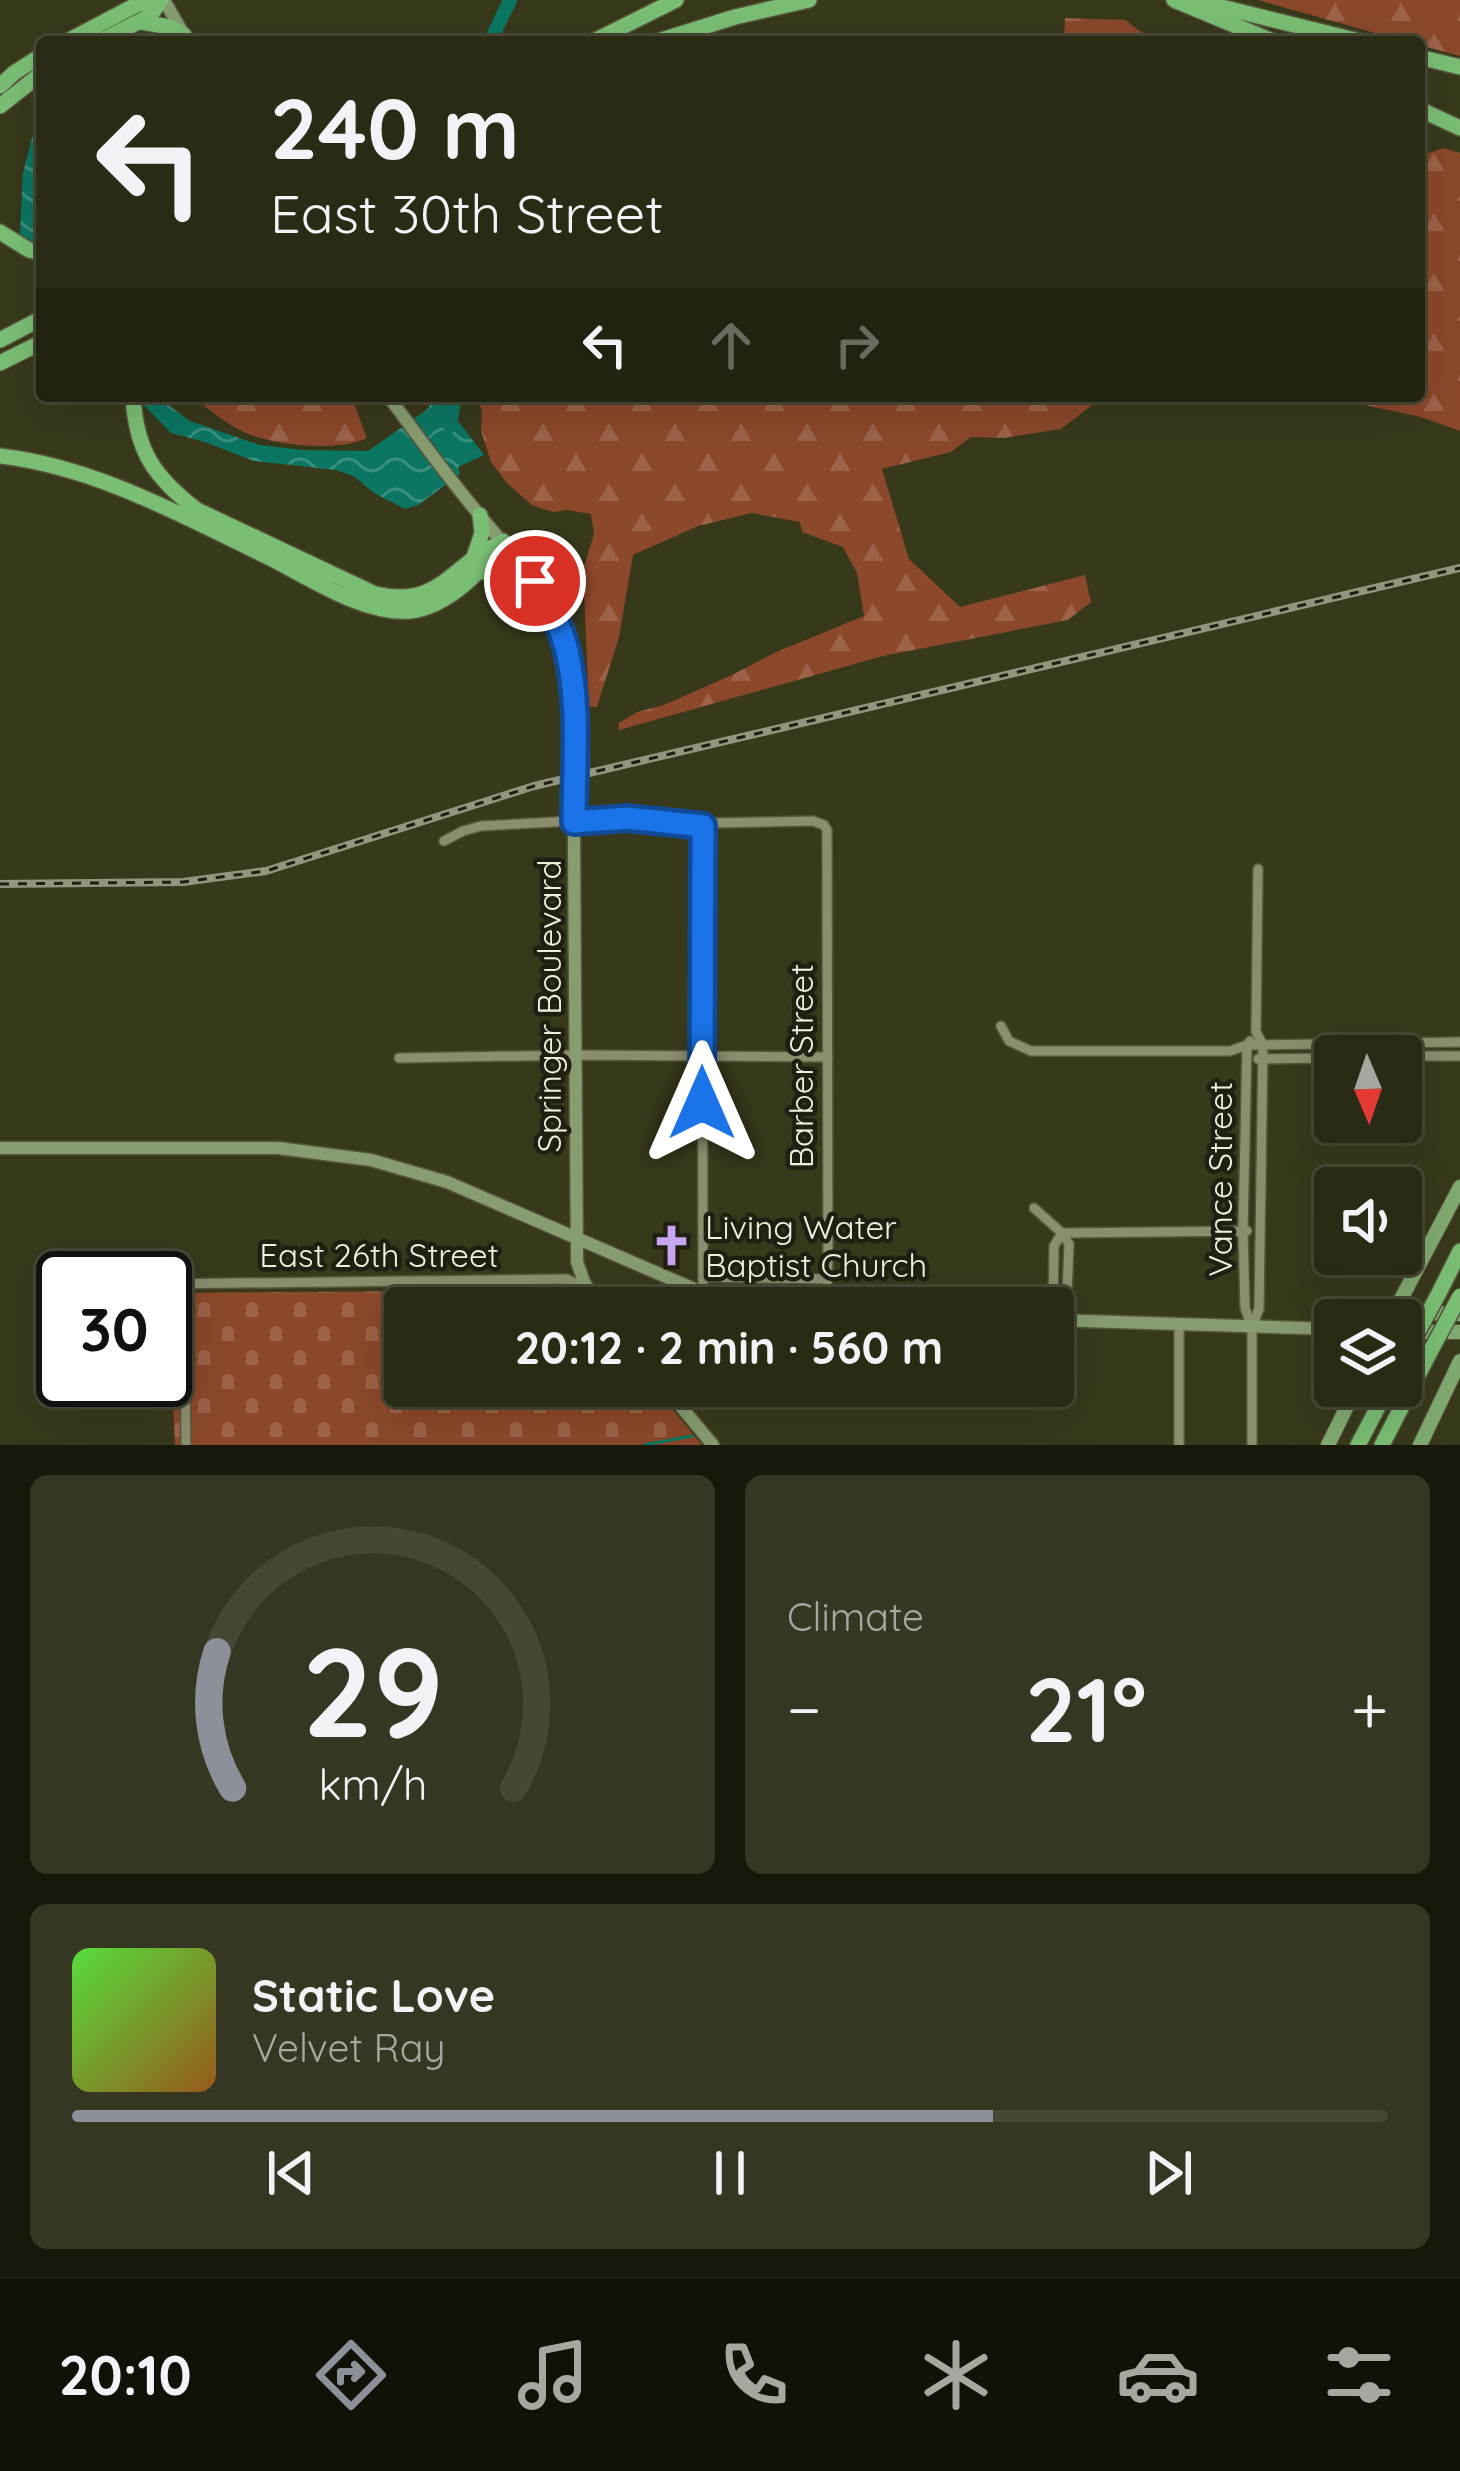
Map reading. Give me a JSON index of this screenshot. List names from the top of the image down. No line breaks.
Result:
{"streets":{"main road":["Springer Boulevard"],"street":["Barber Street","Vance Street","East 26th Street"]},"places":{"church":["Living Water Baptist Church"]},"north":"bottom","page":{"turn":["240 m","East 30th Street"],"limit":"30","trip":"20:12 · 2 min · 560 m","tile":"Climate","heat":["−","21°","+"],"song":["Static Love","Velvet Ray"],"tabs":"20:10","gauge":["29","km/h"]}}
